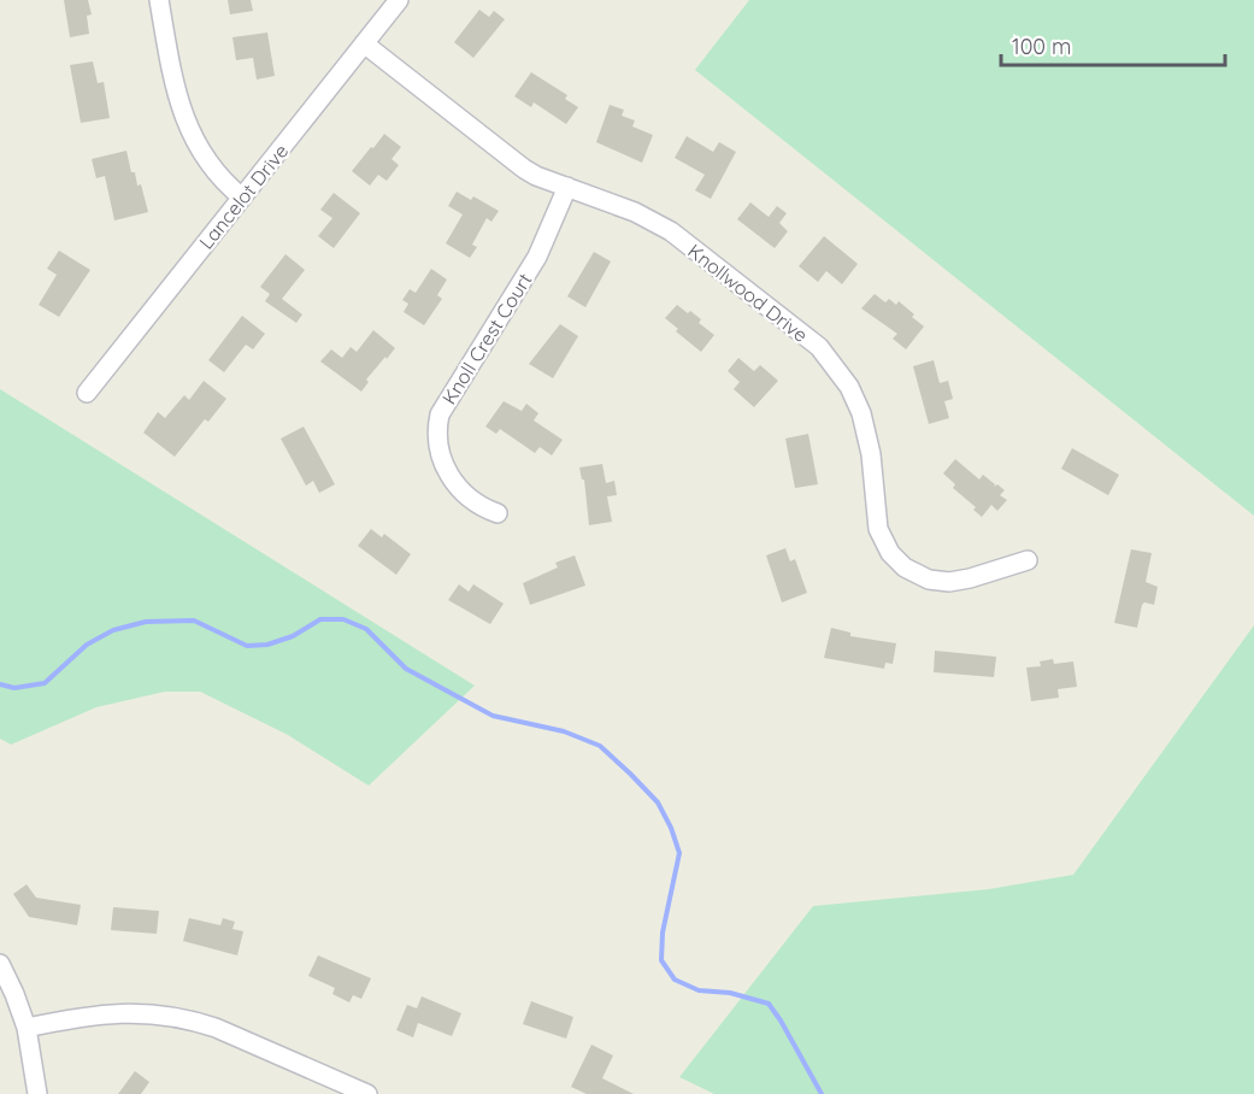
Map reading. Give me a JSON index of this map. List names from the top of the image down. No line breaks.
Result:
{"streets":{"street":["Lancelot Drive","Knollwood Drive","Knoll Crest Court"]},"crossings":[["Lancelot Drive","Knollwood Drive"],["Knollwood Drive","Knoll Crest Court"]],"scale_bar":"100 m"}
